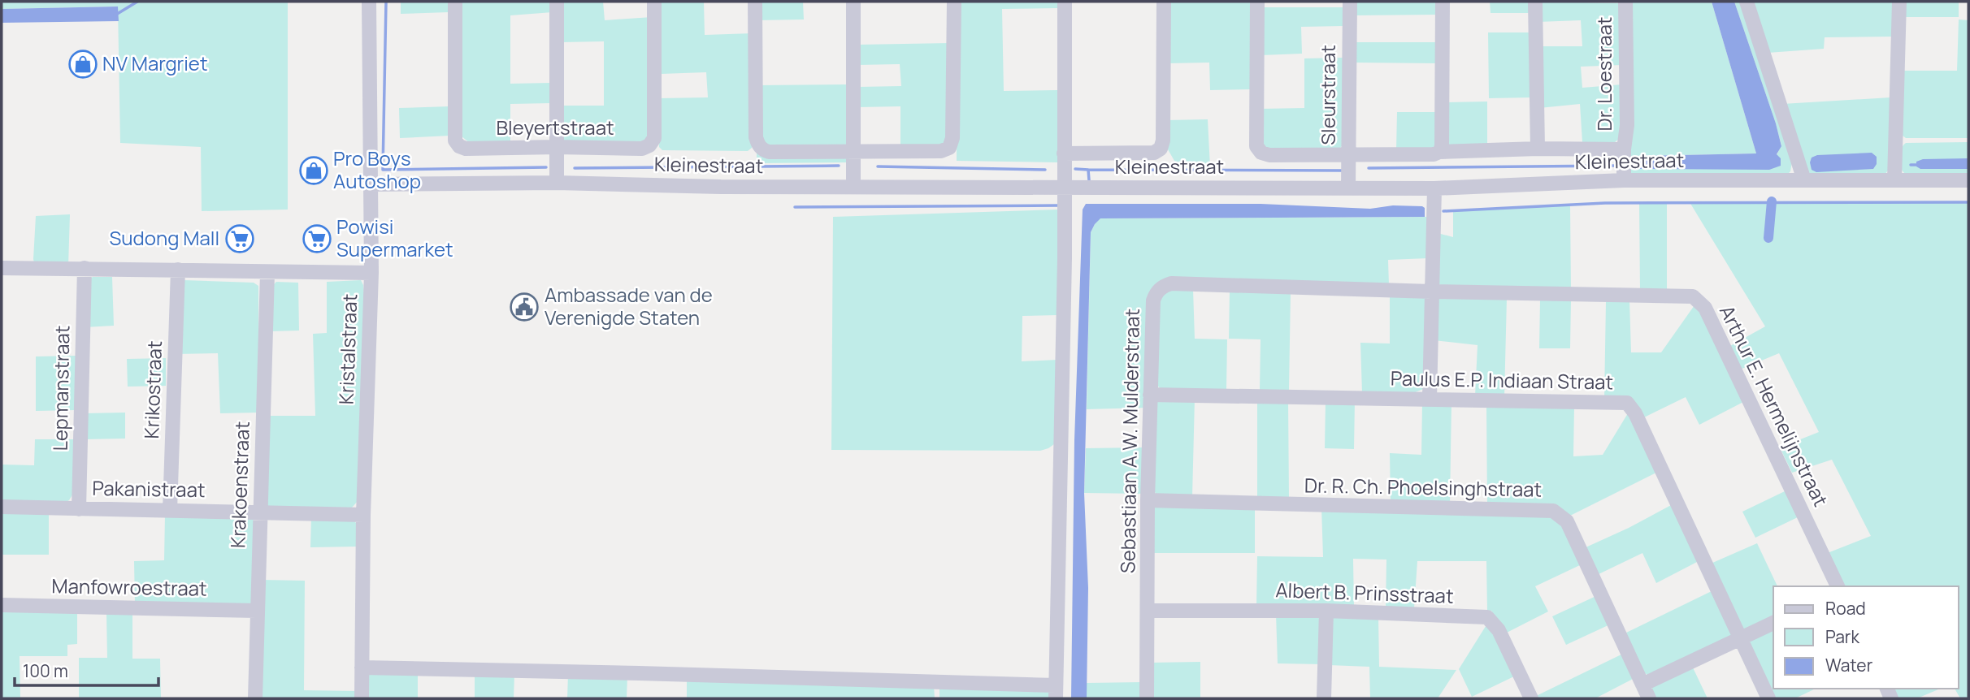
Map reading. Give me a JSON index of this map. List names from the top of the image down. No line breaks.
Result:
{"streets":{"street":["Dr. Loestraat","Sleurstraat","Bleyertstraat","Kleinestraat","Kristalstraat","Paulus E.P. Indiaan Straat","Lepmanstraat","Krikostraat","Arthur E. Hermelijnstraat","Sebastiaan A.W. Mulderstraat","Krakoenstraat","Dr. R. Ch. Phoelsinghstraat","Pakanistraat","Manfowroestraat","Albert B. Prinsstraat"]},"crossings":[["Dr. Loestraat","Kleinestraat"],["Sleurstraat","Kleinestraat"],["Kleinestraat","Kristalstraat"],["Kristalstraat","Pakanistraat"],["Paulus E.P. Indiaan Straat","Sebastiaan A.W. Mulderstraat"],["Lepmanstraat","Pakanistraat"],["Krikostraat","Pakanistraat"],["Arthur E. Hermelijnstraat","Sebastiaan A.W. Mulderstraat"],["Sebastiaan A.W. Mulderstraat","Dr. R. Ch. Phoelsinghstraat"],["Sebastiaan A.W. Mulderstraat","Albert B. Prinsstraat"],["Krakoenstraat","Pakanistraat"],["Krakoenstraat","Manfowroestraat"]],"places":{"shop":["NV Margriet","Pro Boys Autoshop"],"supermarket":["Sudong Mall","Powisi Supermarket"],"public building":["Ambassade van de Verenigde Staten"]},"legend":["Road","Park","Water"],"scale_bar":"100 m"}
